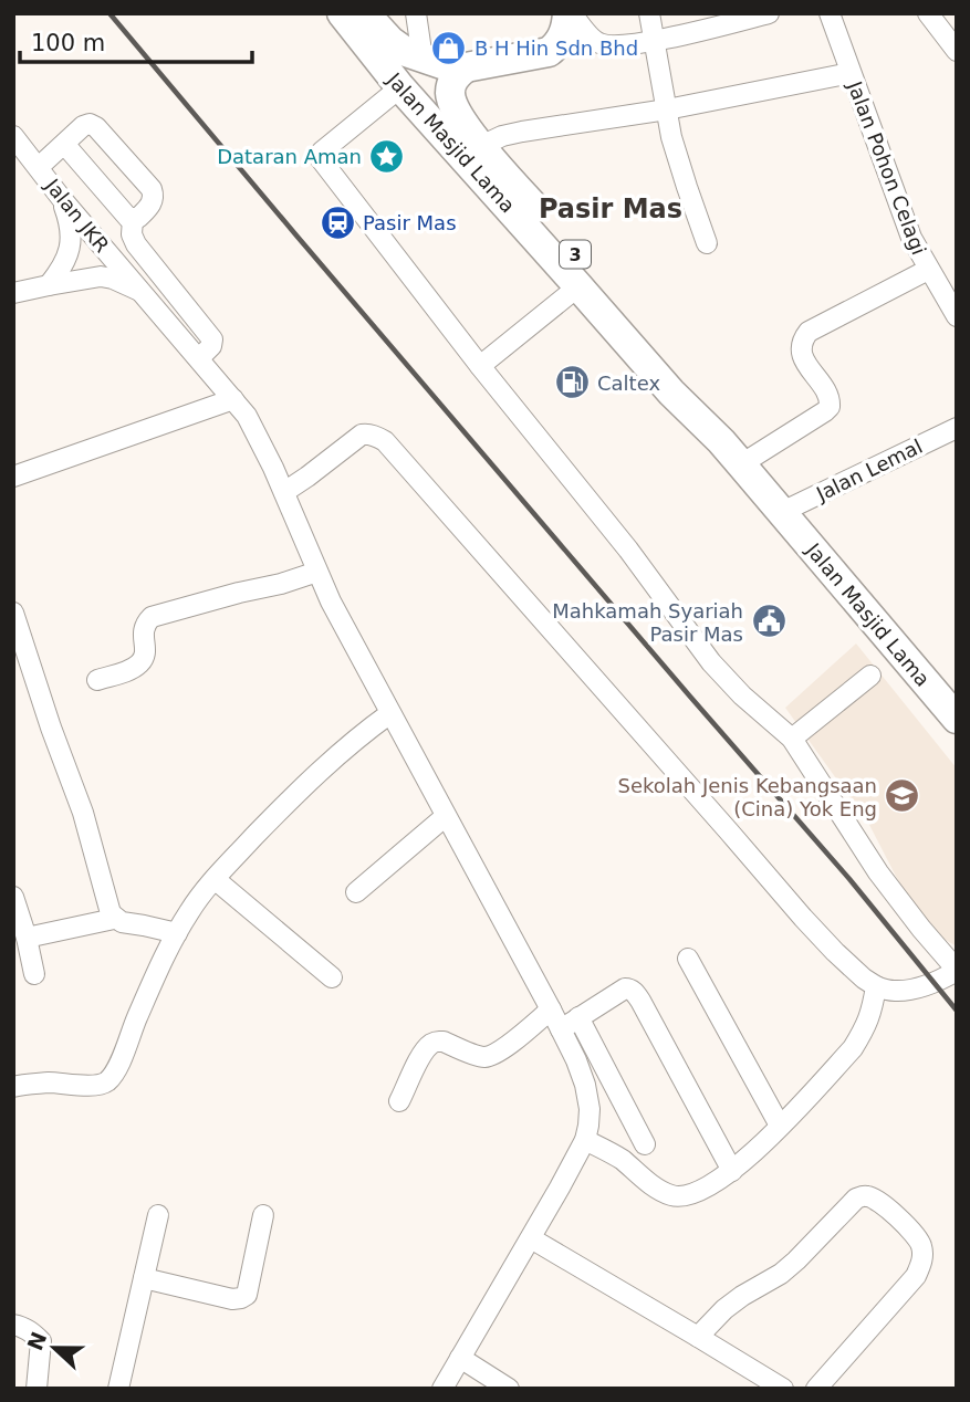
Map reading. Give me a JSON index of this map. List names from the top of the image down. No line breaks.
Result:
{"streets":{"highway":["Jalan Masjid Lama","3"],"street":["Jalan Pohon Celagi","Jalan JKR","Jalan Lemal"]},"crossings":[["Jalan Masjid Lama","Jalan Lemal"]],"districts":["Pasir Mas"],"places":{"shop":["B H Hin Sdn Bhd"],"place":["Dataran Aman"],"station":["Pasir Mas"],"fuel station":["Caltex"],"public building":["Mahkamah Syariah Pasir Mas"],"school or university":["Sekolah Jenis Kebangsaan (Cina) Yok Eng"]},"scale_bar":"100 m","north":"left"}
